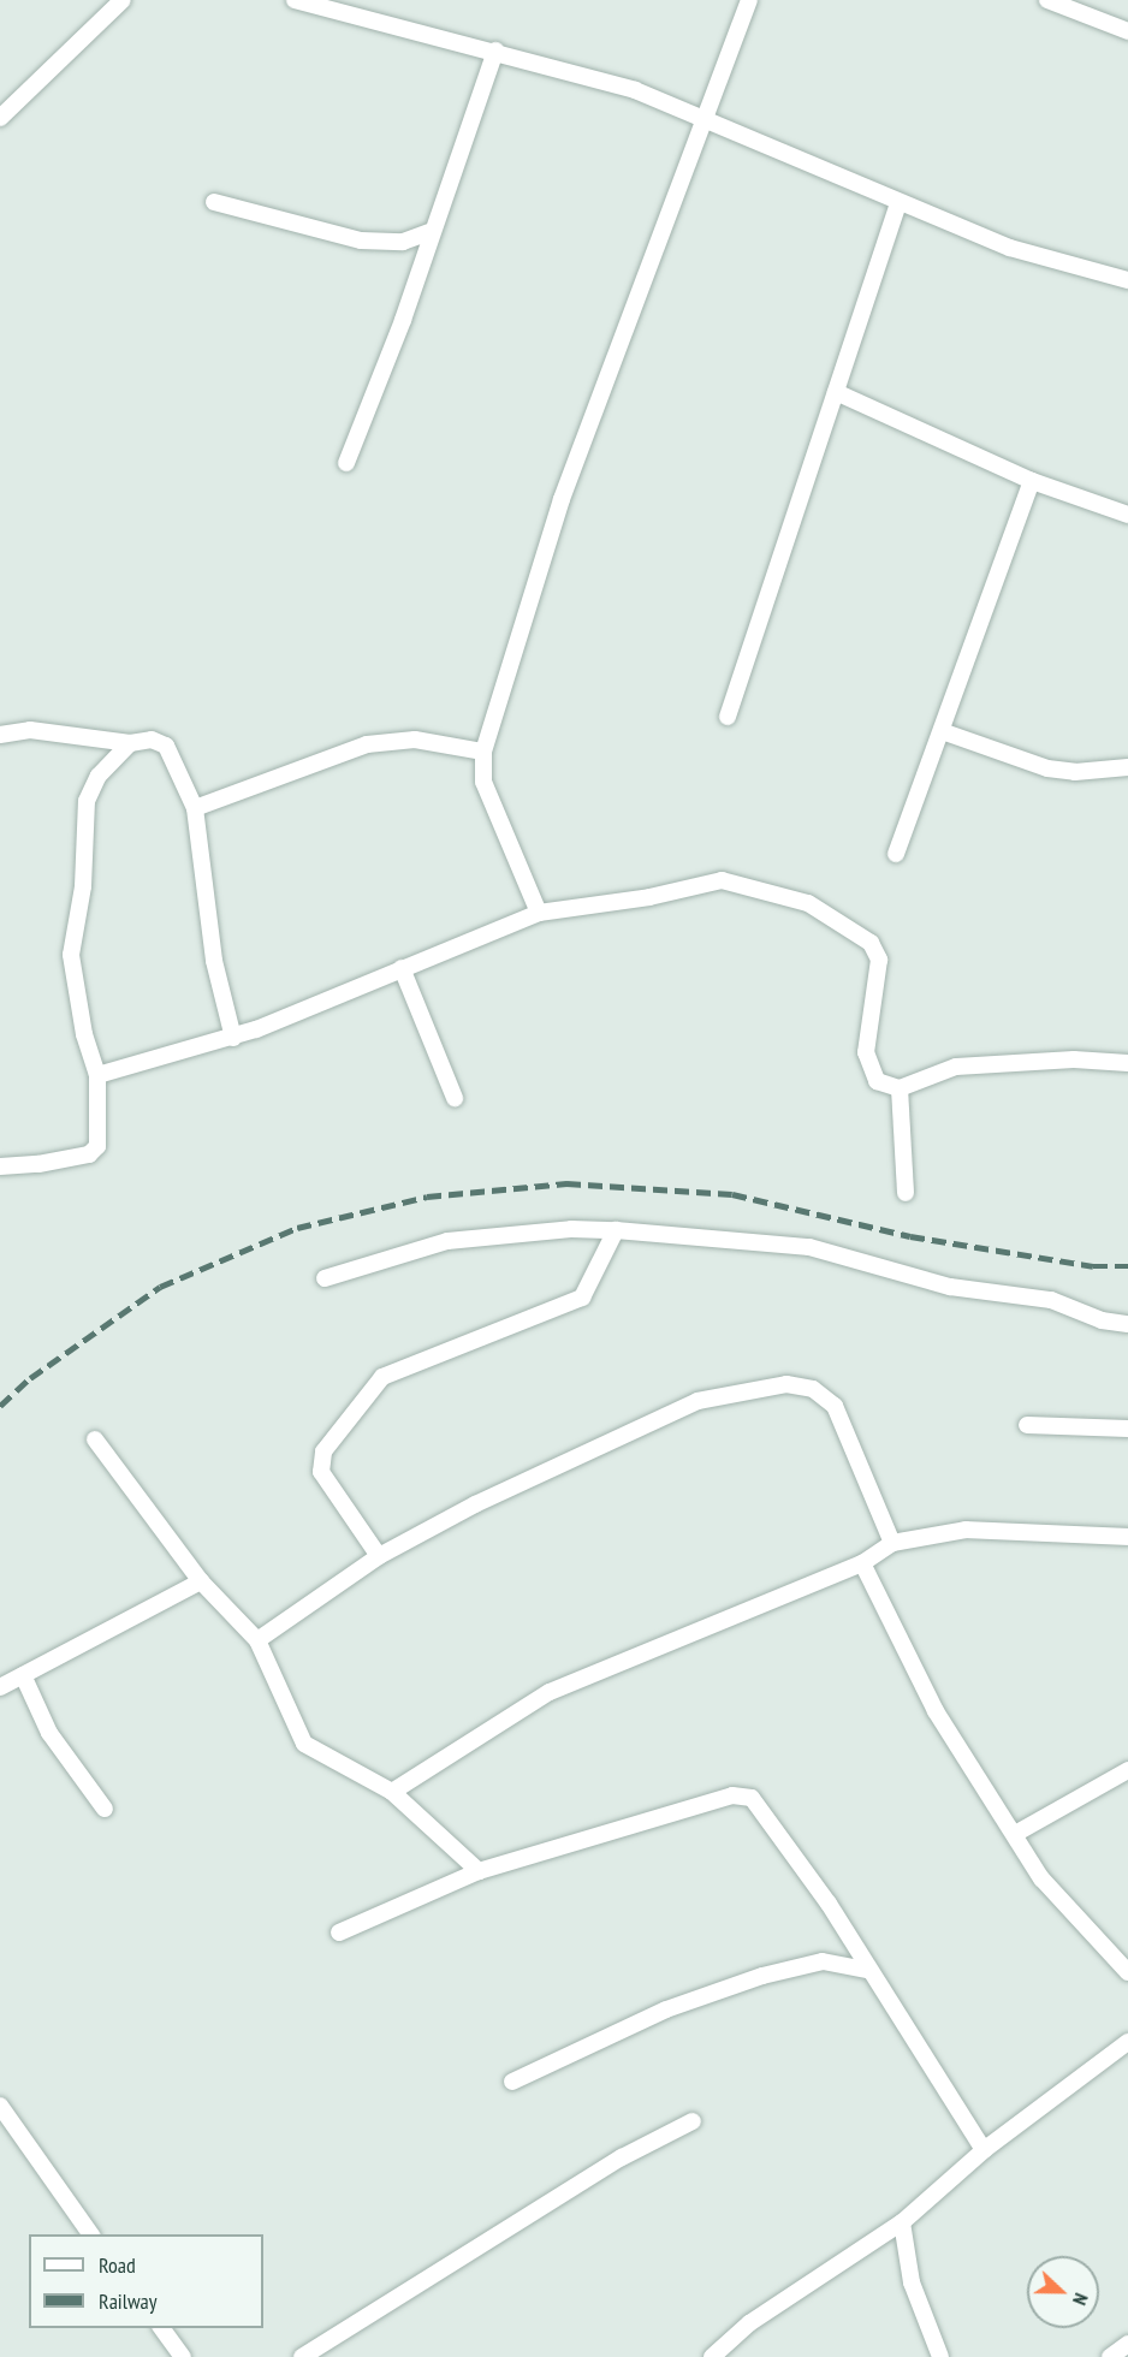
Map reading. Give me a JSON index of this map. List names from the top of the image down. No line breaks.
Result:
{"legend":["Road","Railway"],"north":"right"}
